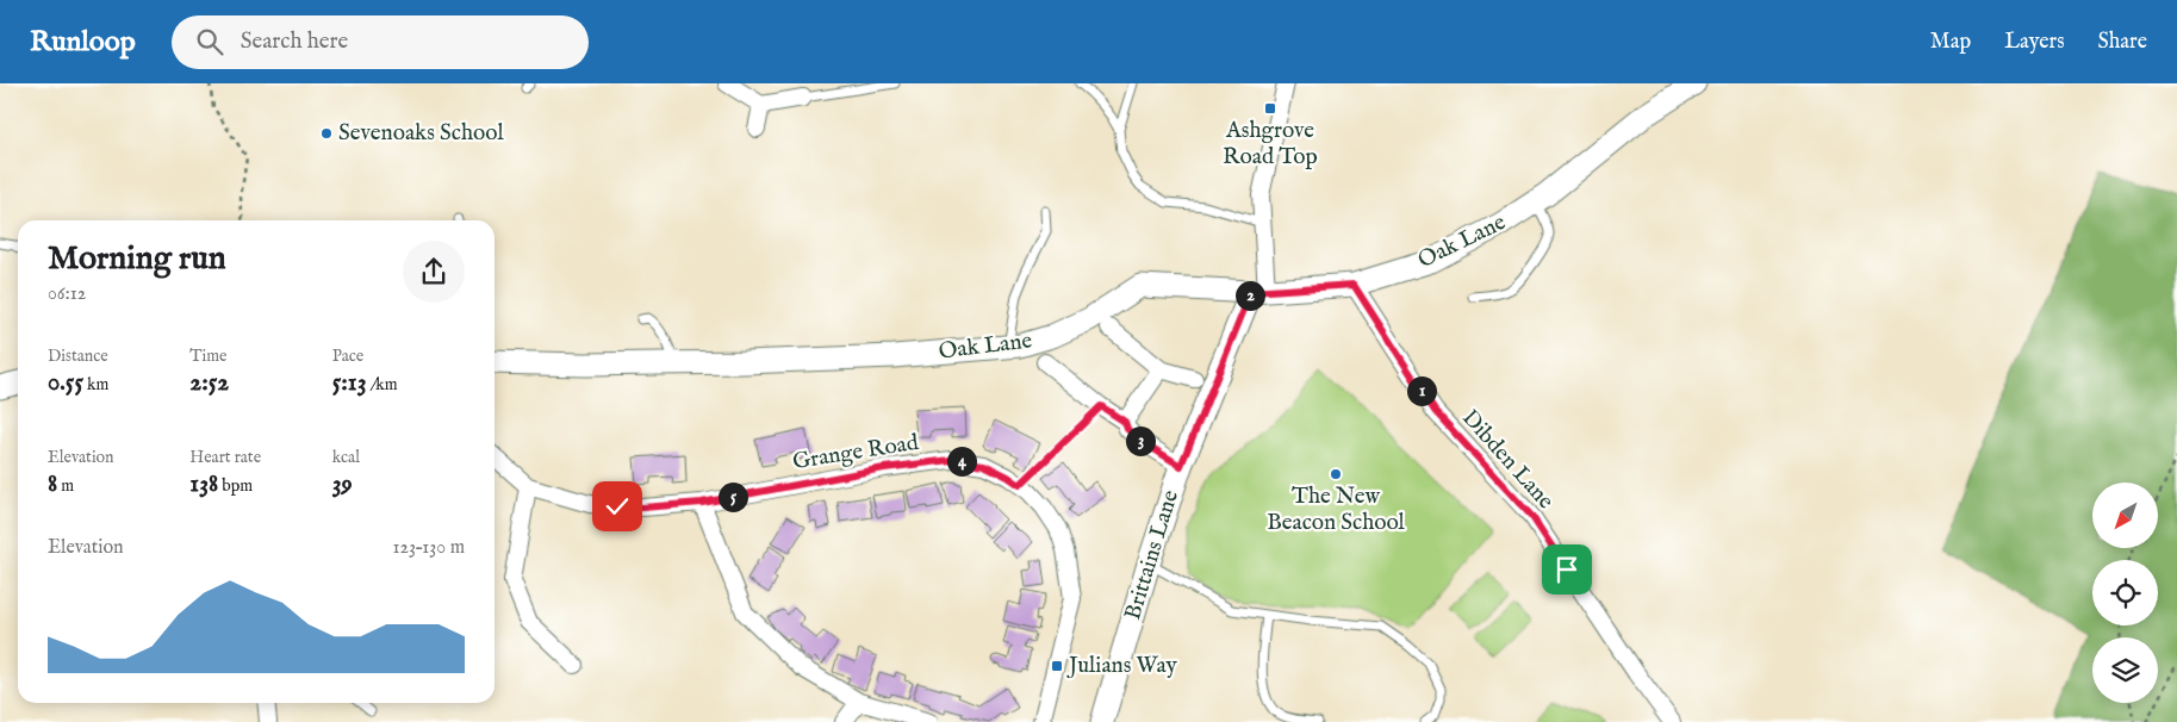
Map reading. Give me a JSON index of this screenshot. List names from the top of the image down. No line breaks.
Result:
{"streets":{"street":["Oak Lane","Grange Road","Dibden Lane","Brittains Lane"]},"crossings":[["Oak Lane","Dibden Lane"],["Oak Lane","Brittains Lane"]],"places":{"transit":["Ashgrove Road Top","Julians Way"],"other":["Sevenoaks School","The New Beacon School"]},"north":"bottom left","page":{"header":"Runloop","search":"Search here","nav":["Map","Layers","Share"],"heading":["Morning run","06:12"],"pins":["2","1","3","4","5"],"stats":[["Distance","0.55 km"],["Time","2:52"],["Pace","5:13 /km"],["Elevation","8 m"],["Heart rate","138 bpm"],["kcal","39"]],"chart":["Elevation","123–130 m"]}}
